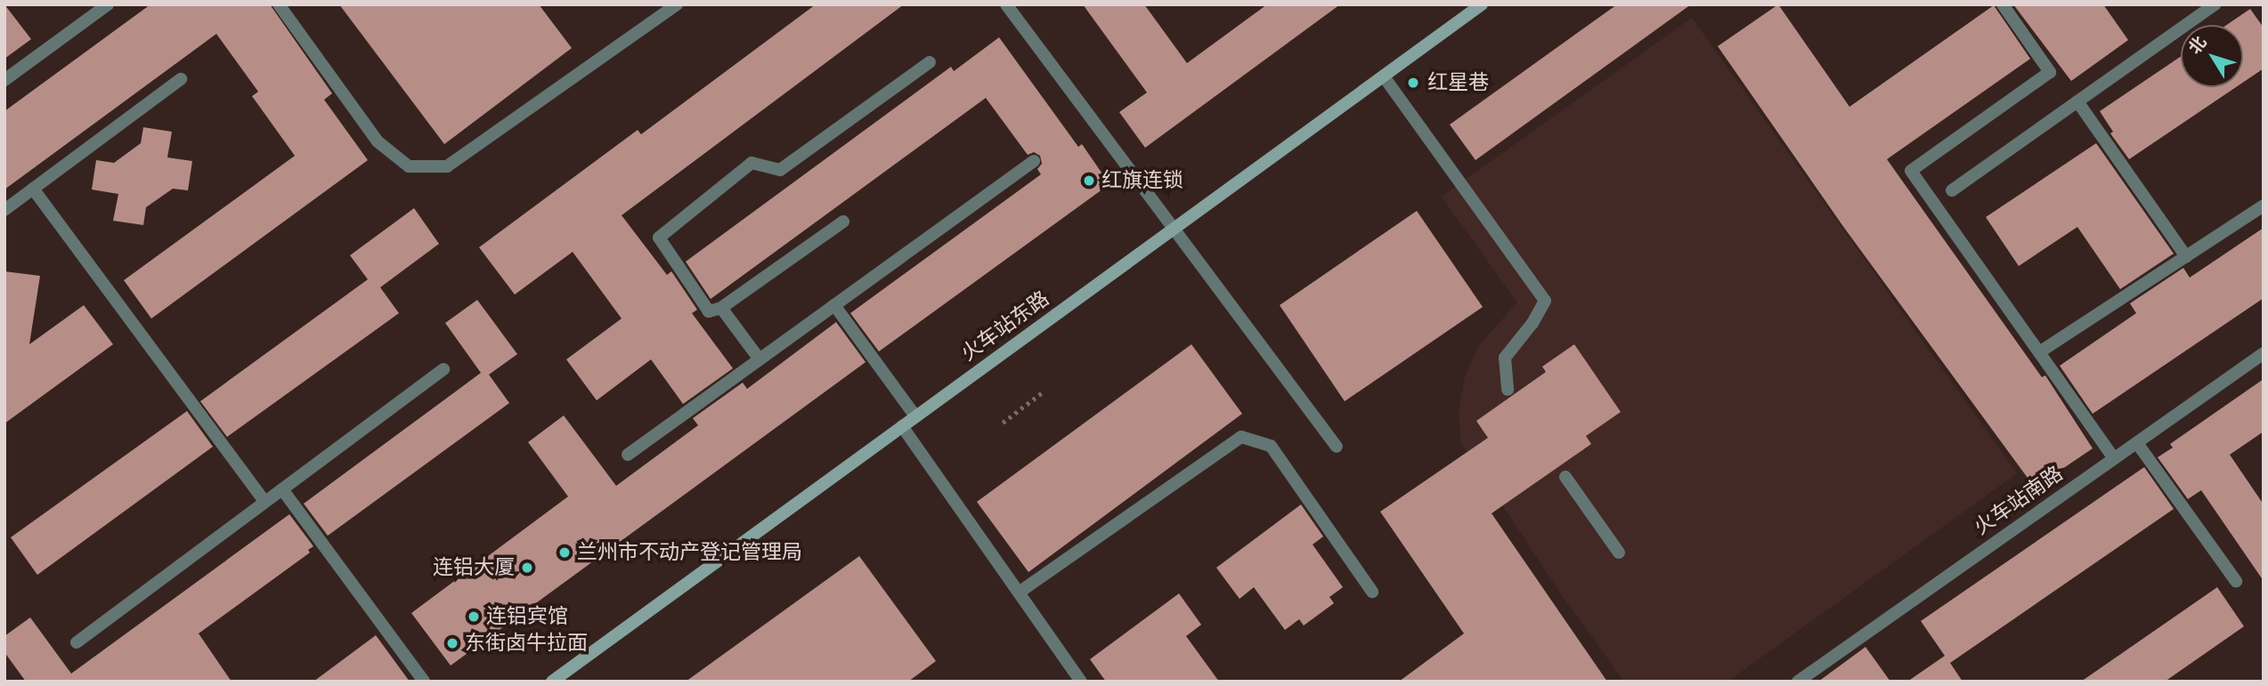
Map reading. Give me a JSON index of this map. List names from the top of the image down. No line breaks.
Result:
{"streets":{"main road":["火车站东路"],"street":["火车站南路"]},"places":["红星巷","红旗连锁","兰州市不动产登记管理局","连铝大厦","连铝宾馆","东街卤牛拉面"],"north":"top left"}
